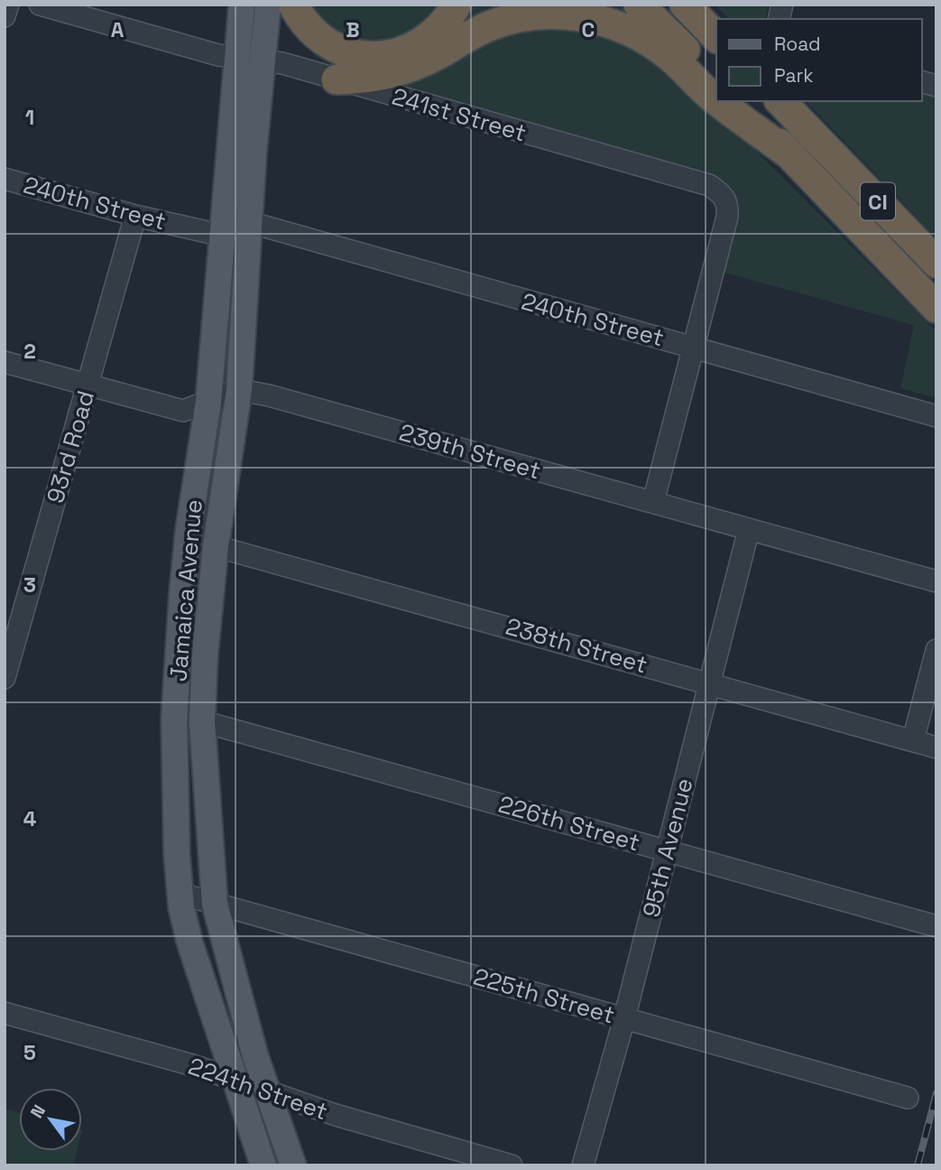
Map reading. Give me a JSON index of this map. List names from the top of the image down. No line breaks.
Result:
{"streets":{"highway":["CI"],"main road":["Jamaica Avenue"],"street":["241st Street","240th Street","93rd Road","239th Street","238th Street","226th Street","95th Avenue","225th Street","224th Street"]},"crossings":[["241st Street","240th Street"],["241st Street","239th Street"],["241st Street","Jamaica Avenue"],["240th Street","93rd Road"],["240th Street","Jamaica Avenue"],["239th Street","Jamaica Avenue"],["239th Street","95th Avenue"],["Jamaica Avenue","238th Street"],["Jamaica Avenue","226th Street"],["Jamaica Avenue","225th Street"],["Jamaica Avenue","224th Street"],["238th Street","95th Avenue"],["226th Street","95th Avenue"],["95th Avenue","225th Street"]],"legend":["Road","Park"],"north":"top left","grid":{"columns":["A","B","C"],"rows":["1","2","3","4","5"]}}
